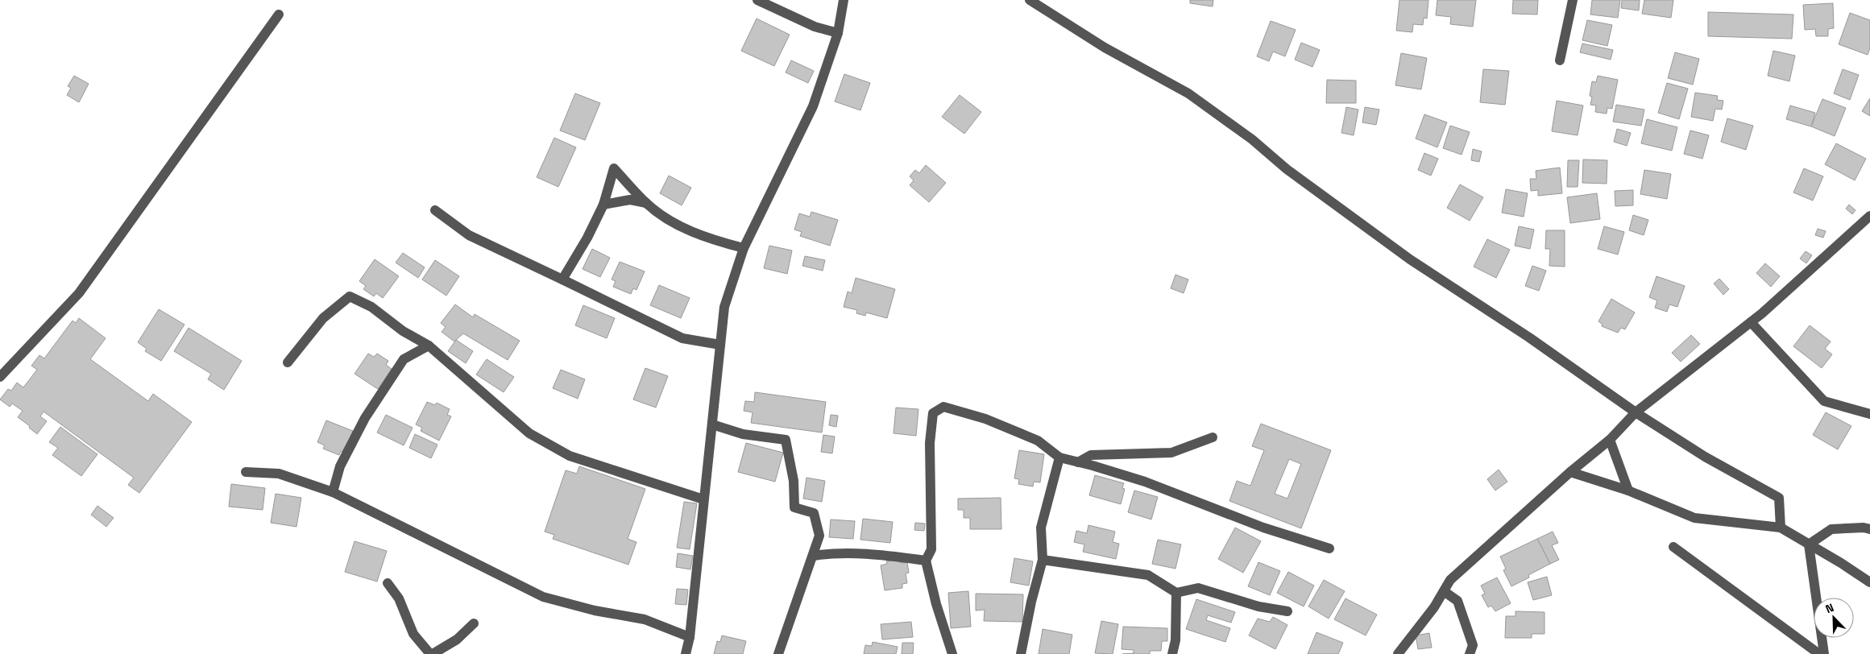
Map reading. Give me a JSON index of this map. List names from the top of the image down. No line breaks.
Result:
{"north":"top left"}
